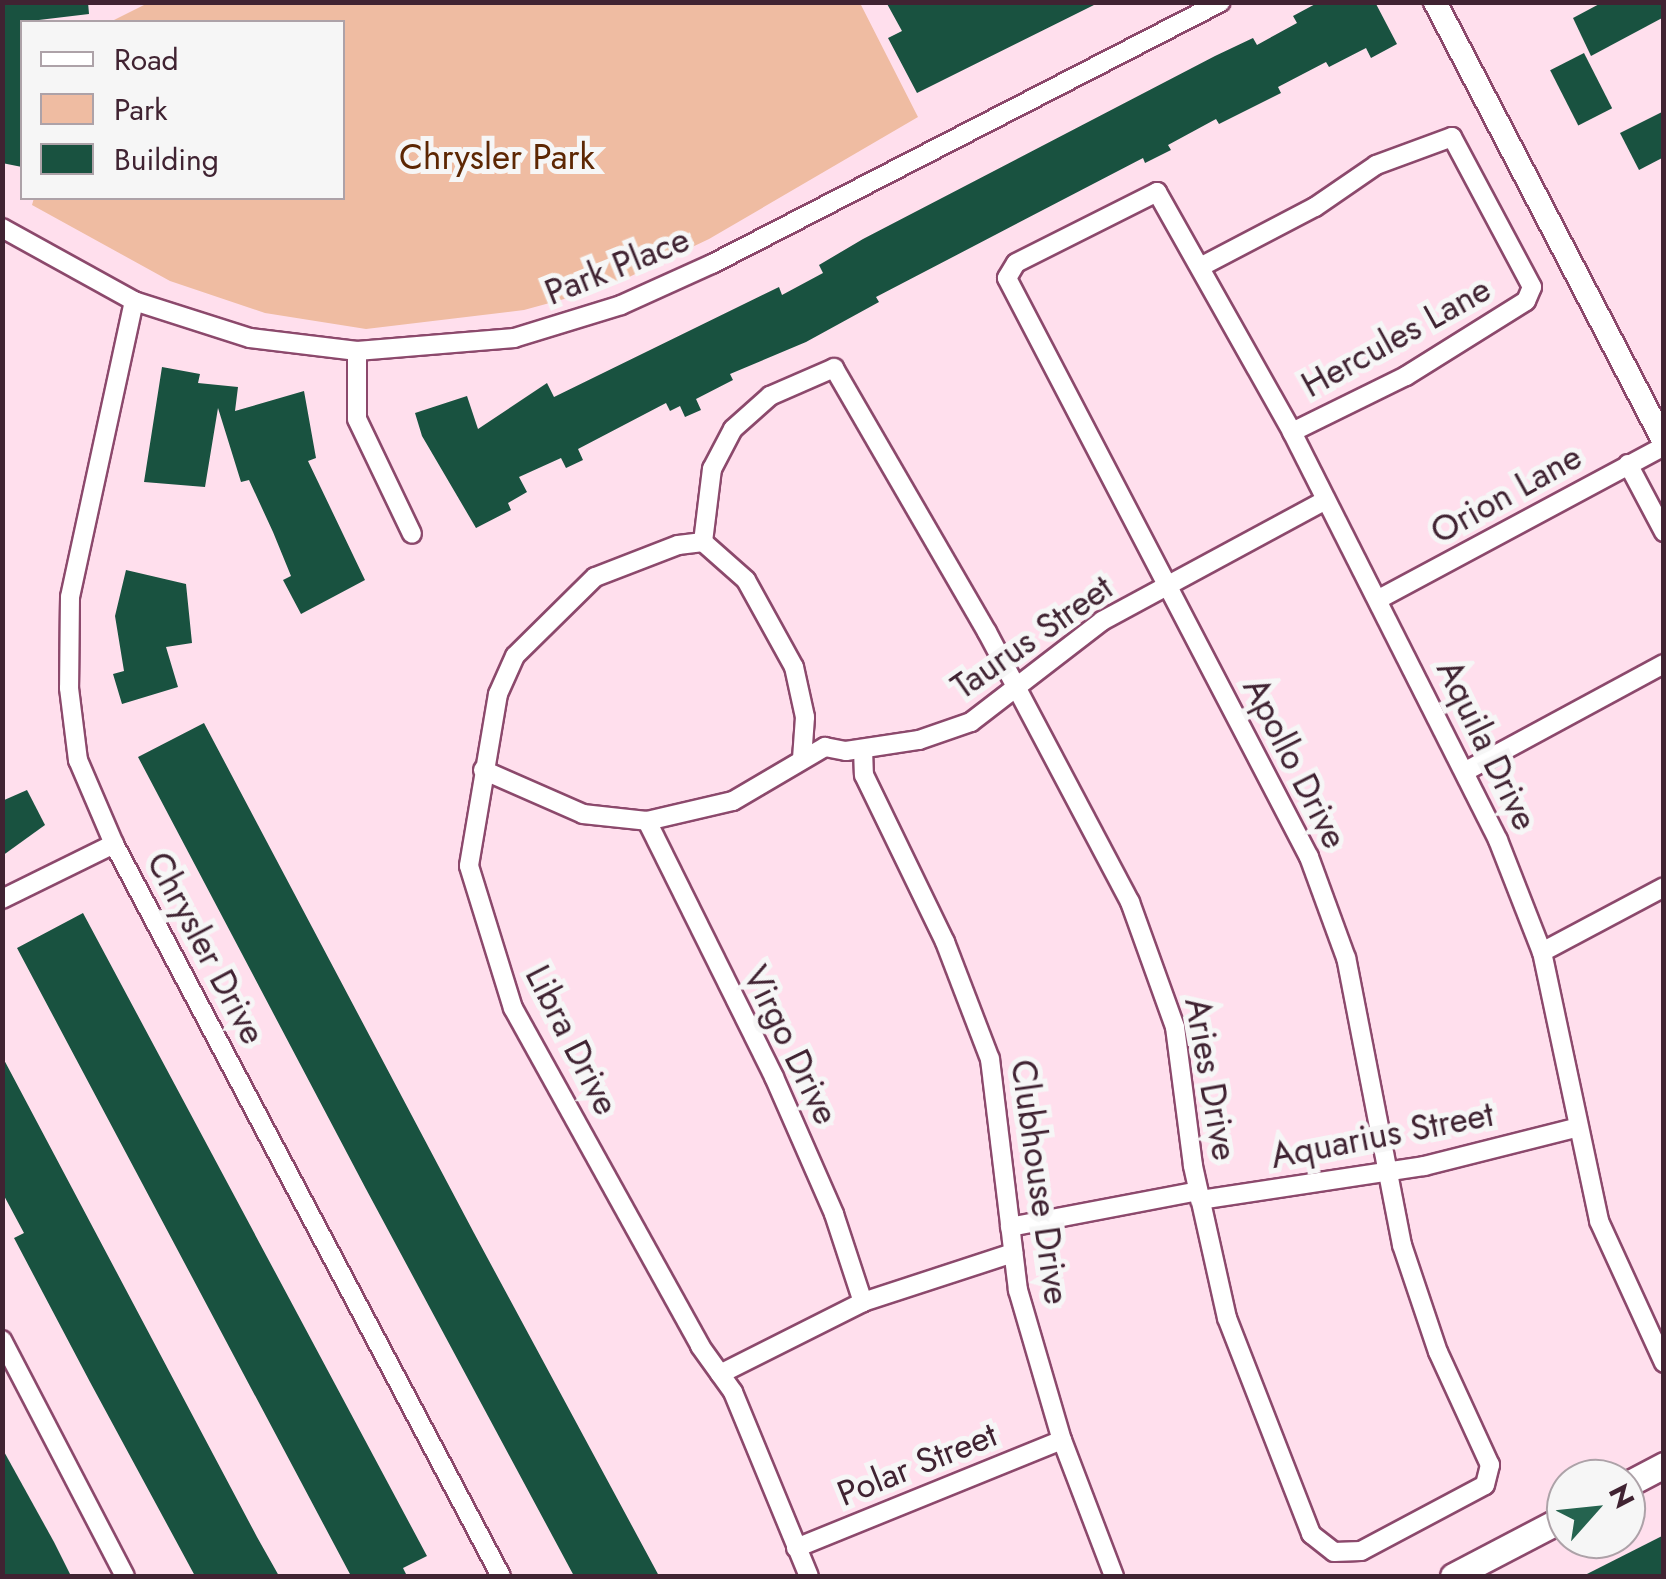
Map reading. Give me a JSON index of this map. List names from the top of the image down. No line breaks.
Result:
{"streets":{"street":["Park Place","Hercules Lane","Orion Lane","Taurus Street","Aquila Drive","Apollo Drive","Chrysler Drive","Libra Drive","Virgo Drive","Aries Drive","Aquarius Street","Clubhouse Drive","Polar Street"]},"crossings":[["Park Place","Chrysler Drive"],["Hercules Lane","Aquila Drive"],["Orion Lane","Aquila Drive"],["Taurus Street","Aquila Drive"],["Taurus Street","Apollo Drive"],["Taurus Street","Libra Drive"],["Taurus Street","Virgo Drive"],["Taurus Street","Aries Drive"],["Taurus Street","Clubhouse Drive"],["Aquila Drive","Apollo Drive"],["Aquila Drive","Aquarius Street"],["Apollo Drive","Aries Drive"],["Apollo Drive","Aquarius Street"],["Libra Drive","Virgo Drive"],["Libra Drive","Aries Drive"],["Libra Drive","Polar Street"],["Virgo Drive","Aries Drive"],["Aries Drive","Aquarius Street"],["Aquarius Street","Clubhouse Drive"],["Clubhouse Drive","Polar Street"]],"parks":["Chrysler Park"],"legend":["Road","Park","Building"],"north":"top right"}
